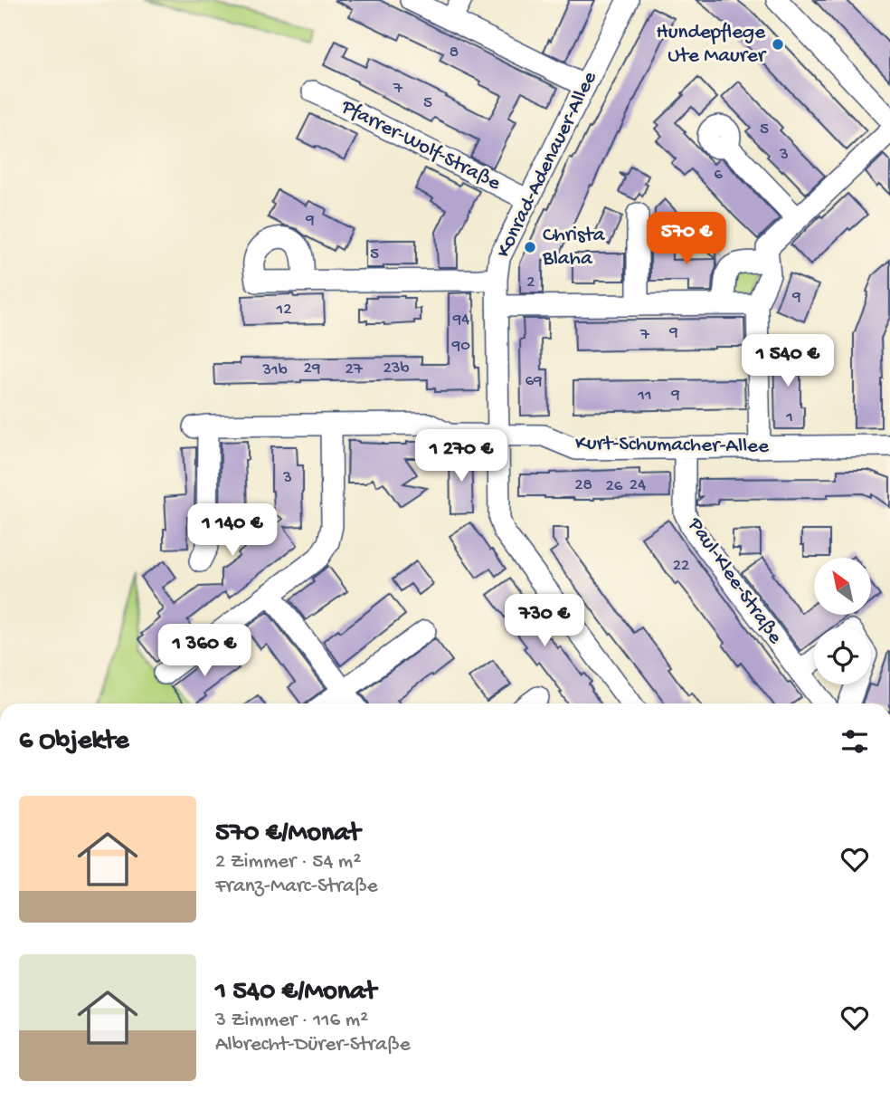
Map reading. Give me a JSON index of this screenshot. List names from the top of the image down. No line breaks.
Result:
{"streets":{"street":["Pfarrer-Wolf-Straße","Konrad-Adenauer-Allee","Kurt-Schumacher-Allee","Paul-Klee-Straße"]},"crossings":[["Pfarrer-Wolf-Straße","Konrad-Adenauer-Allee"],["Konrad-Adenauer-Allee","Kurt-Schumacher-Allee"],["Kurt-Schumacher-Allee","Paul-Klee-Straße"]],"places":["Hundepflege Ute Maurer","Christa Blaha"],"house_numbers":["8","7","5","5","3","6","9","5","2","9","12","94","9","7","90","29","23b","27","31b","69","9","11","1","3","28","24","26","22"],"north":"top left","page":{"price":["570 €","1 540 €","1 270 €","1 140 €","730 €","1 360 €"],"heading":"6 Objekte","list":[{"name":"570 €/Monat","note":"2 Zimmer · 54 m² · Franz-Marc-Straße"},{"name":"1 540 €/Monat","note":"3 Zimmer · 116 m² · Albrecht-Dürer-Straße"}]}}
